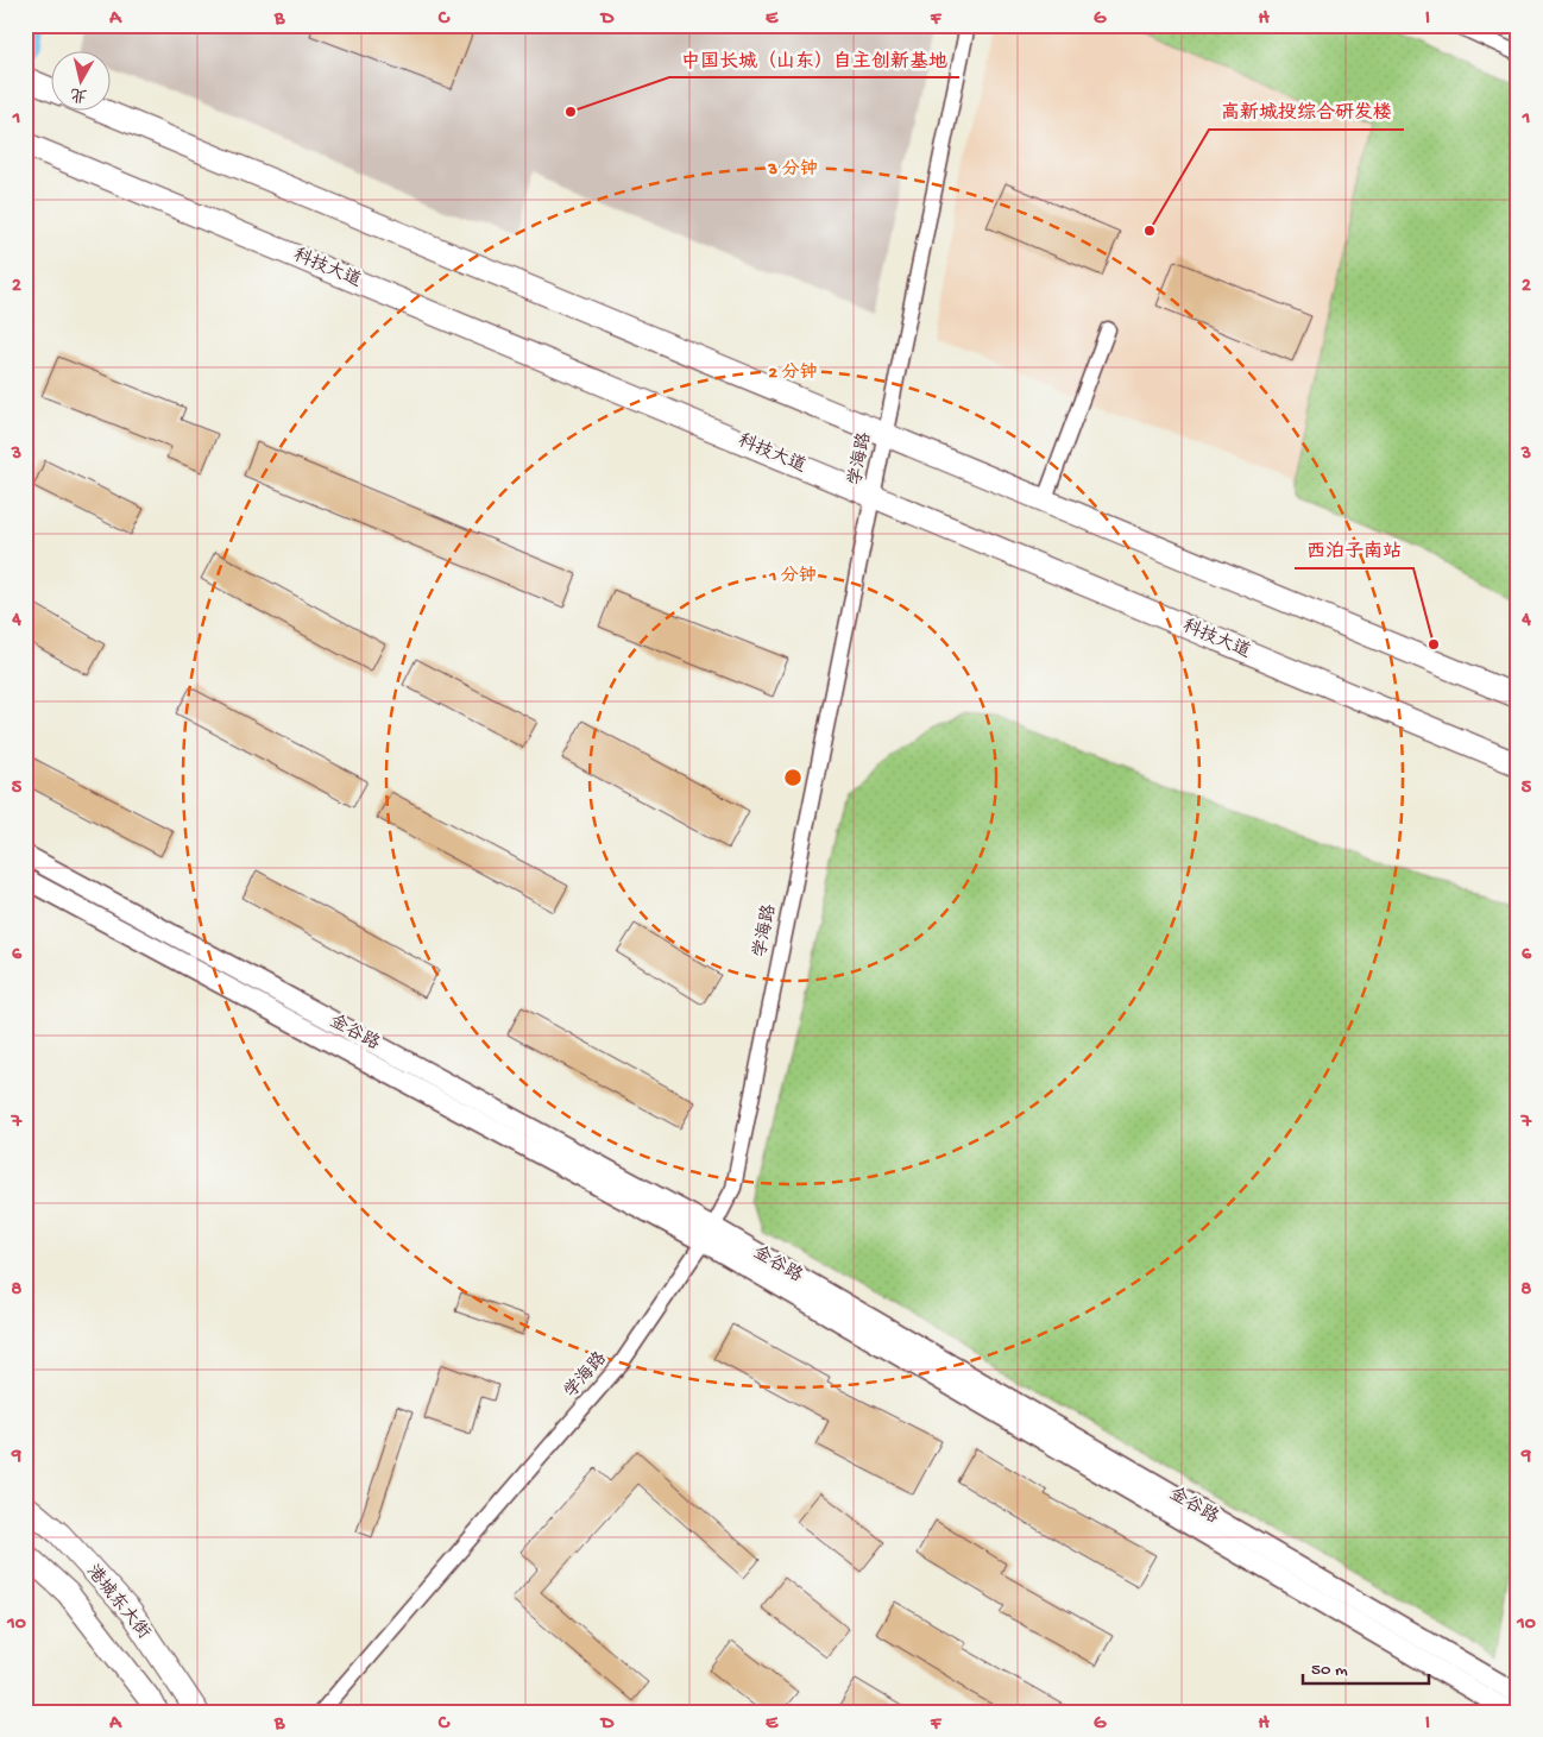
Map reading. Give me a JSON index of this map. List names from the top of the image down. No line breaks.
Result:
{"streets":{"main road":["科技大道","港城东大街"],"street":["学海路","金谷路"]},"crossings":[["科技大道","学海路"],["学海路","金谷路"]],"places":["中国长城（山东）自主创新基地","高新城投综合研发楼","西泊子南站"],"scale_bar":"50 m","north":"bottom","grid":{"columns":["A","B","C","D","E","F","G","H","I"],"rows":["1","2","3","4","5","6","7","8","9","10"]},"rings":["3 分钟","2 分钟","1 分钟"]}
